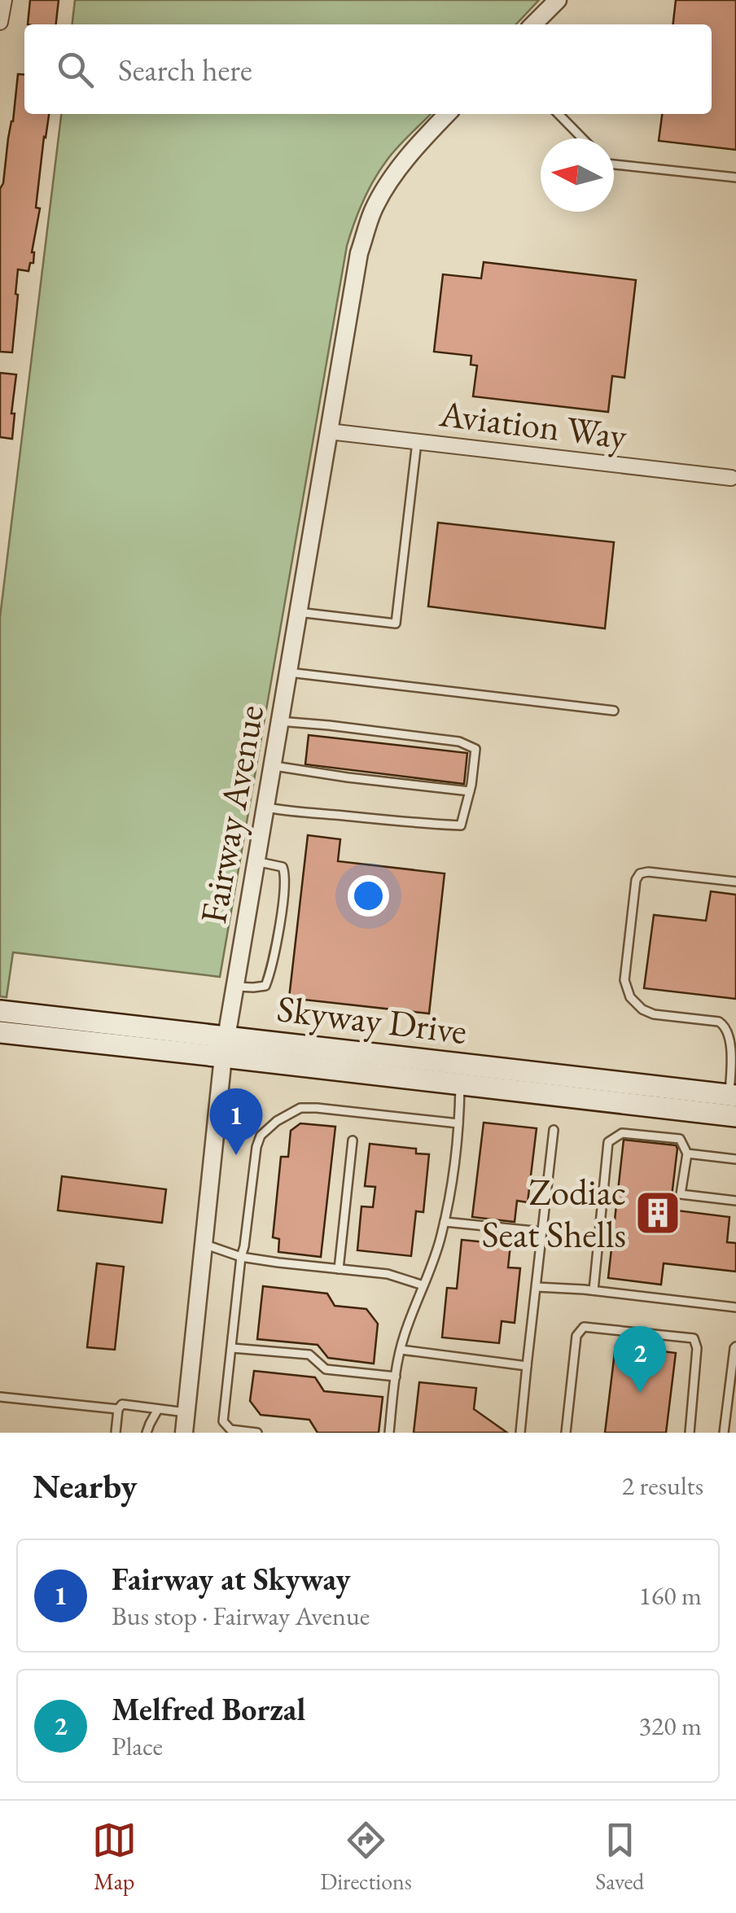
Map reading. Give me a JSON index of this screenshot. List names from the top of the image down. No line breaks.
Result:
{"streets":{"main road":["Skyway Drive"],"street":["Aviation Way","Fairway Avenue"]},"crossings":[["Aviation Way","Fairway Avenue"],["Fairway Avenue","Skyway Drive"]],"places":{"building":["Zodiac Seat Shells"]},"north":"left","page":{"search":"Search here","pins":["1","2"],"heading":["Nearby","2 results"],"list":[{"mark":"1","name":"Fairway at Skyway","note":"Bus stop · Fairway Avenue","value":"160 m"},{"mark":"2","name":"Melfred Borzal","note":"Place","value":"320 m"}],"nav":["Map","Directions","Saved"]}}
